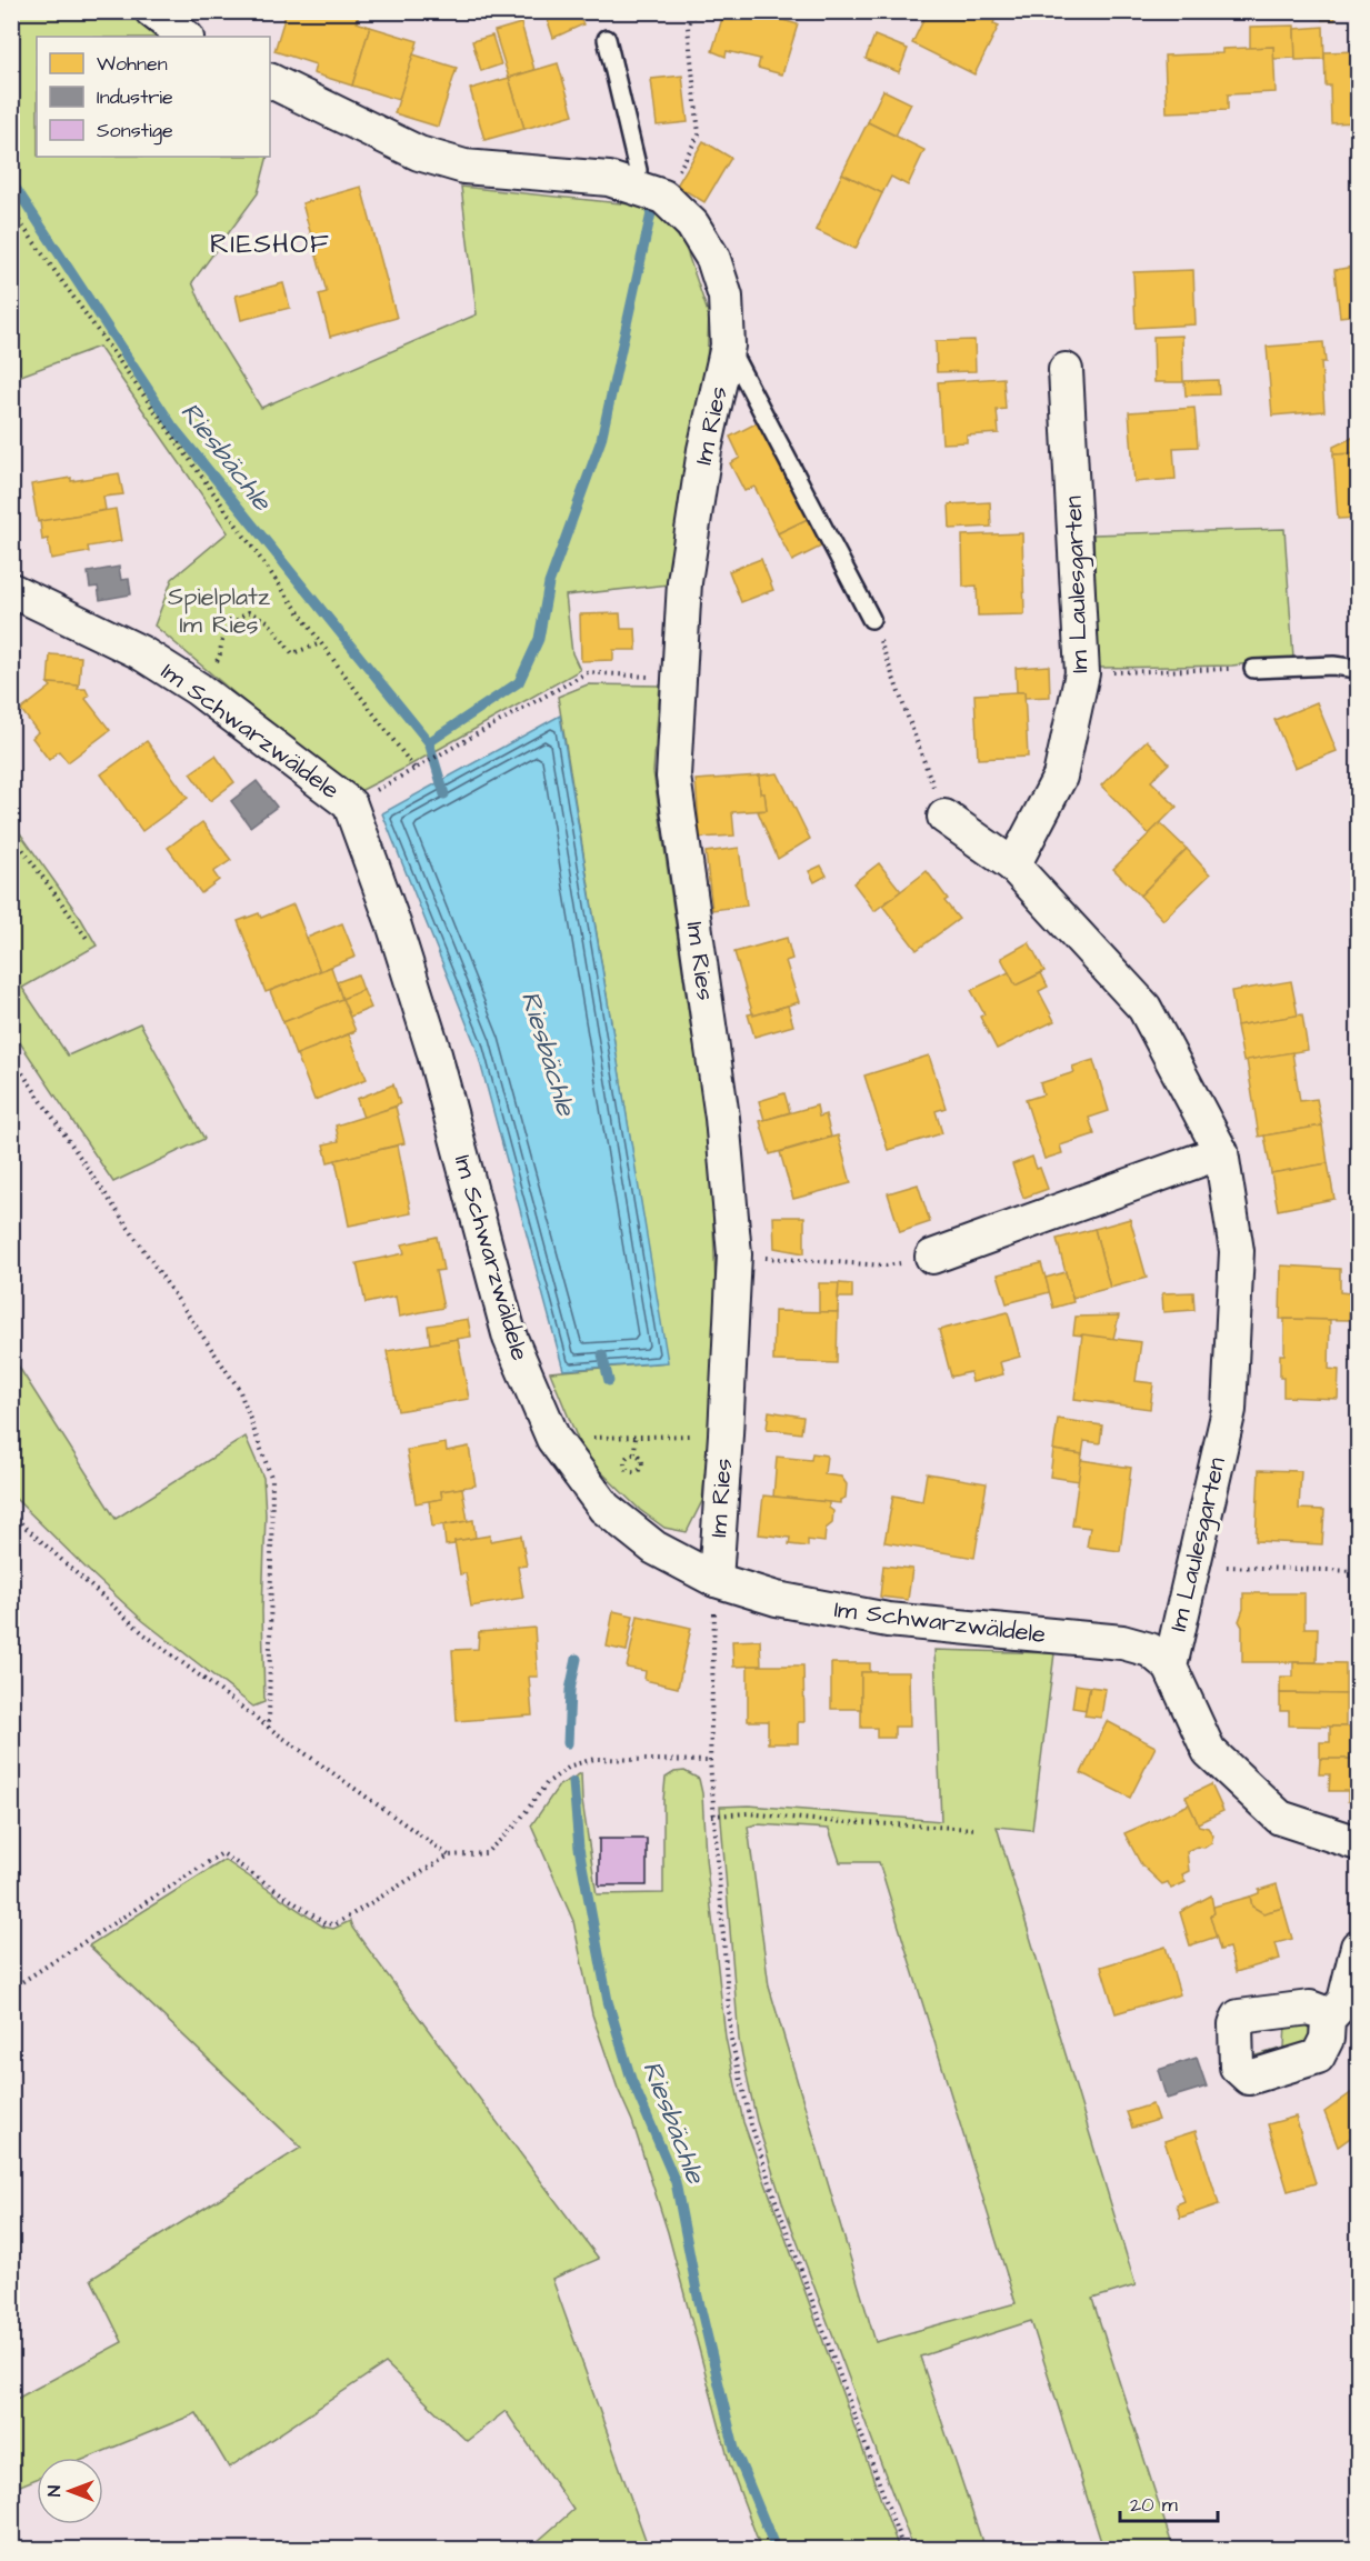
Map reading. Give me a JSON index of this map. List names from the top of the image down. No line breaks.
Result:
{"streets":{"street":["Im Ries","Im Laulesgarten","Im Schwarzwäldele"]},"crossings":[["Im Ries","Im Schwarzwäldele"],["Im Laulesgarten","Im Schwarzwäldele"]],"districts":["RIESHOF"],"water":["Riesbächle"],"parks":["Spielplatz Im Ries"],"legend":["Wohnen","Industrie","Sonstige"],"scale_bar":"20 m","north":"left"}
